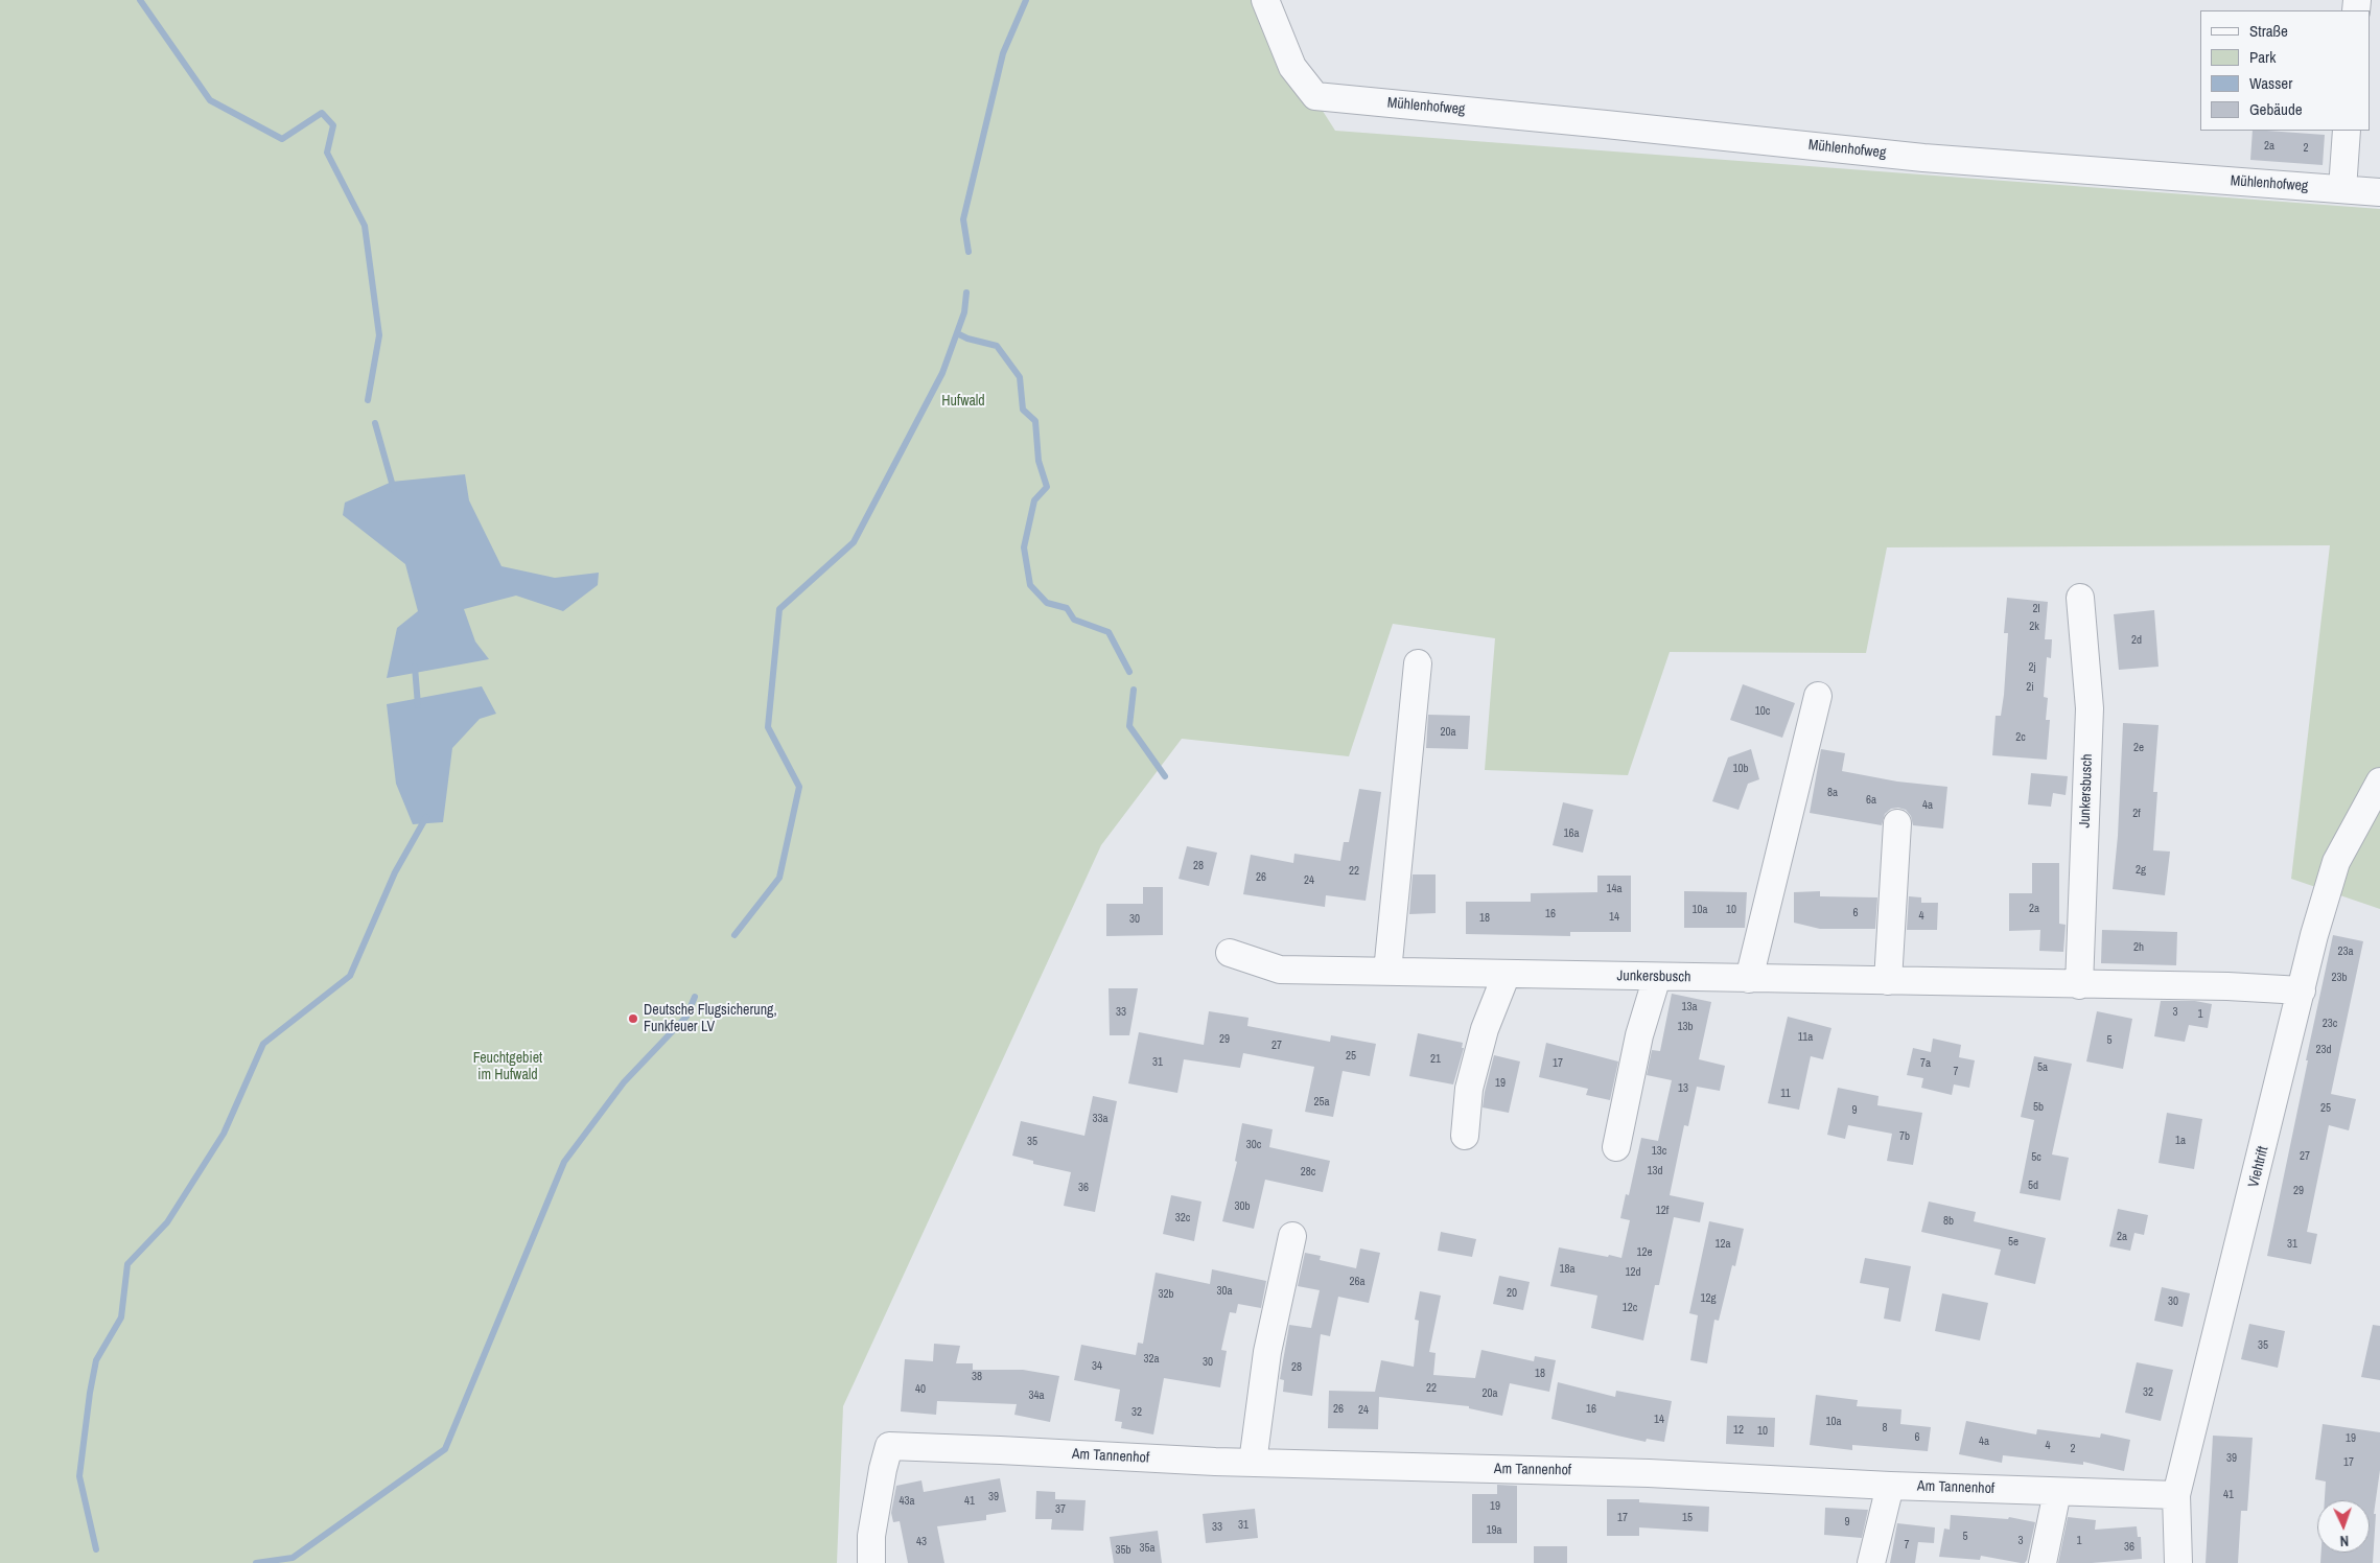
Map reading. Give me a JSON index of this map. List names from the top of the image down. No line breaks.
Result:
{"streets":{"street":["Mühlenhofweg","Junkersbusch","Viehtrift","Am Tannenhof"]},"crossings":[["Junkersbusch","Viehtrift"],["Viehtrift","Am Tannenhof"]],"parks":["Hufwald","Feuchtgebiet im Hufwald"],"places":["Deutsche Flugsicherung, Funkfeuer LV"],"house_numbers":["2a","2","2l","2k","2d","2j","2i","10c","20a","2c","2e","10b","8a","6a","4a","2f","16a","28","2g","22","26","24","14a","2a","10a","10","6","16","4","14","18","30","2h","23a","23b","13a","33","3","1","23c","13b","11a","29","5","27","23d","25","21","31","17","7a","5a","7","19","13","11","25a","5b","25","9","33a","7b","1a","35","30c","13c","27","5c","13d","28c","5d","36","29","30b","12f","32c","8b","2a","5e","12a","31","12e","18a","12d","26a","30a","20","32b","12g","30","12c","35","32a","30","34","28","18","38","22","40","32","20a","34a","26","16","24","32","14","10a","8","12","10","6","19","4a","4","2","39","17","41","39","43a","41","19","37","17","15","9","31","33","19a","5","3","1","43","7","36","35a","35b"],"legend":["Straße","Park","Wasser","Gebäude"],"north":"bottom"}
